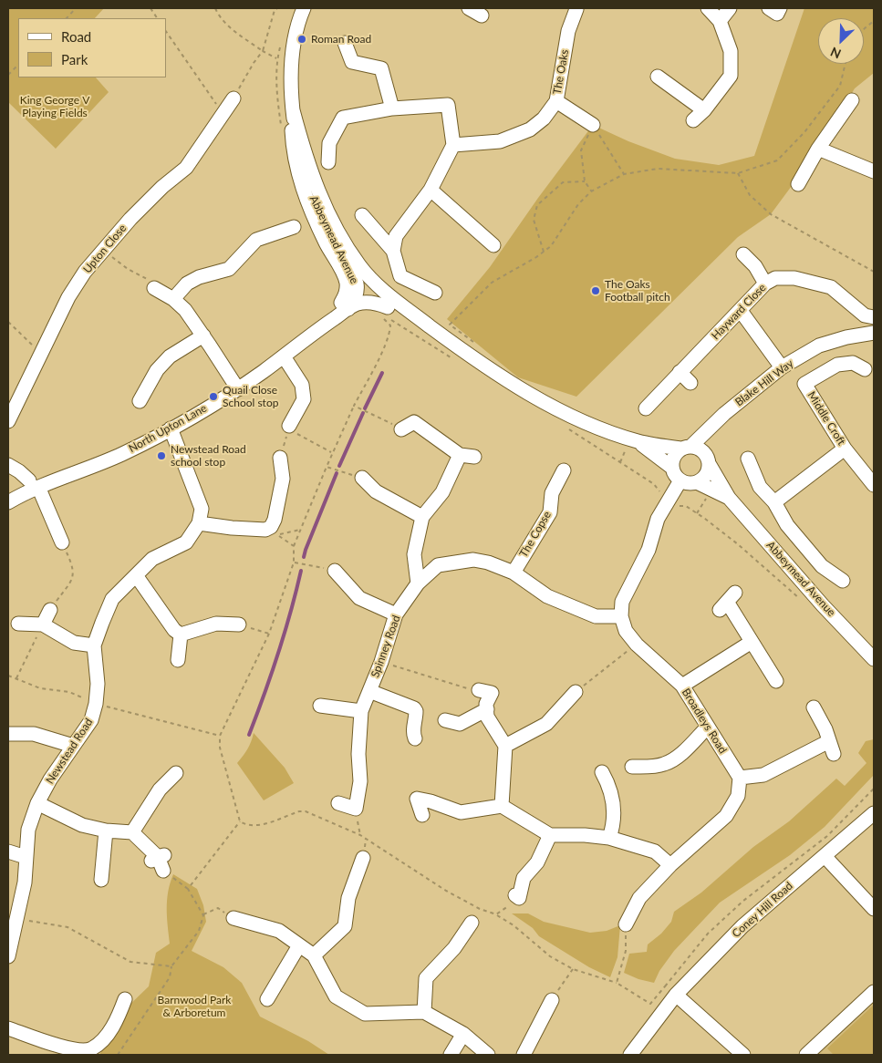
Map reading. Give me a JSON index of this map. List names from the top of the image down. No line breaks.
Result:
{"streets":{"street":["The Oaks","Abbeymead Avenue","Upton Close","Hayward Close","Blake Hill Way","Middle Croft","North Upton Lane","The Copse","Spinney Road","Broadleys Road","Newstead Road","Coney Hill Road"]},"crossings":[["Abbeymead Avenue","Blake Hill Way"],["Abbeymead Avenue","North Upton Lane"],["The Copse","Spinney Road"],["Spinney Road","Broadleys Road"]],"parks":["King George V Playing Fields","Barnwood Park & Arboretum"],"places":["Roman Road","The Oaks Football pitch","Quail Close School stop","Newstead Road school stop"],"legend":["Road","Park"],"north":"bottom left"}
